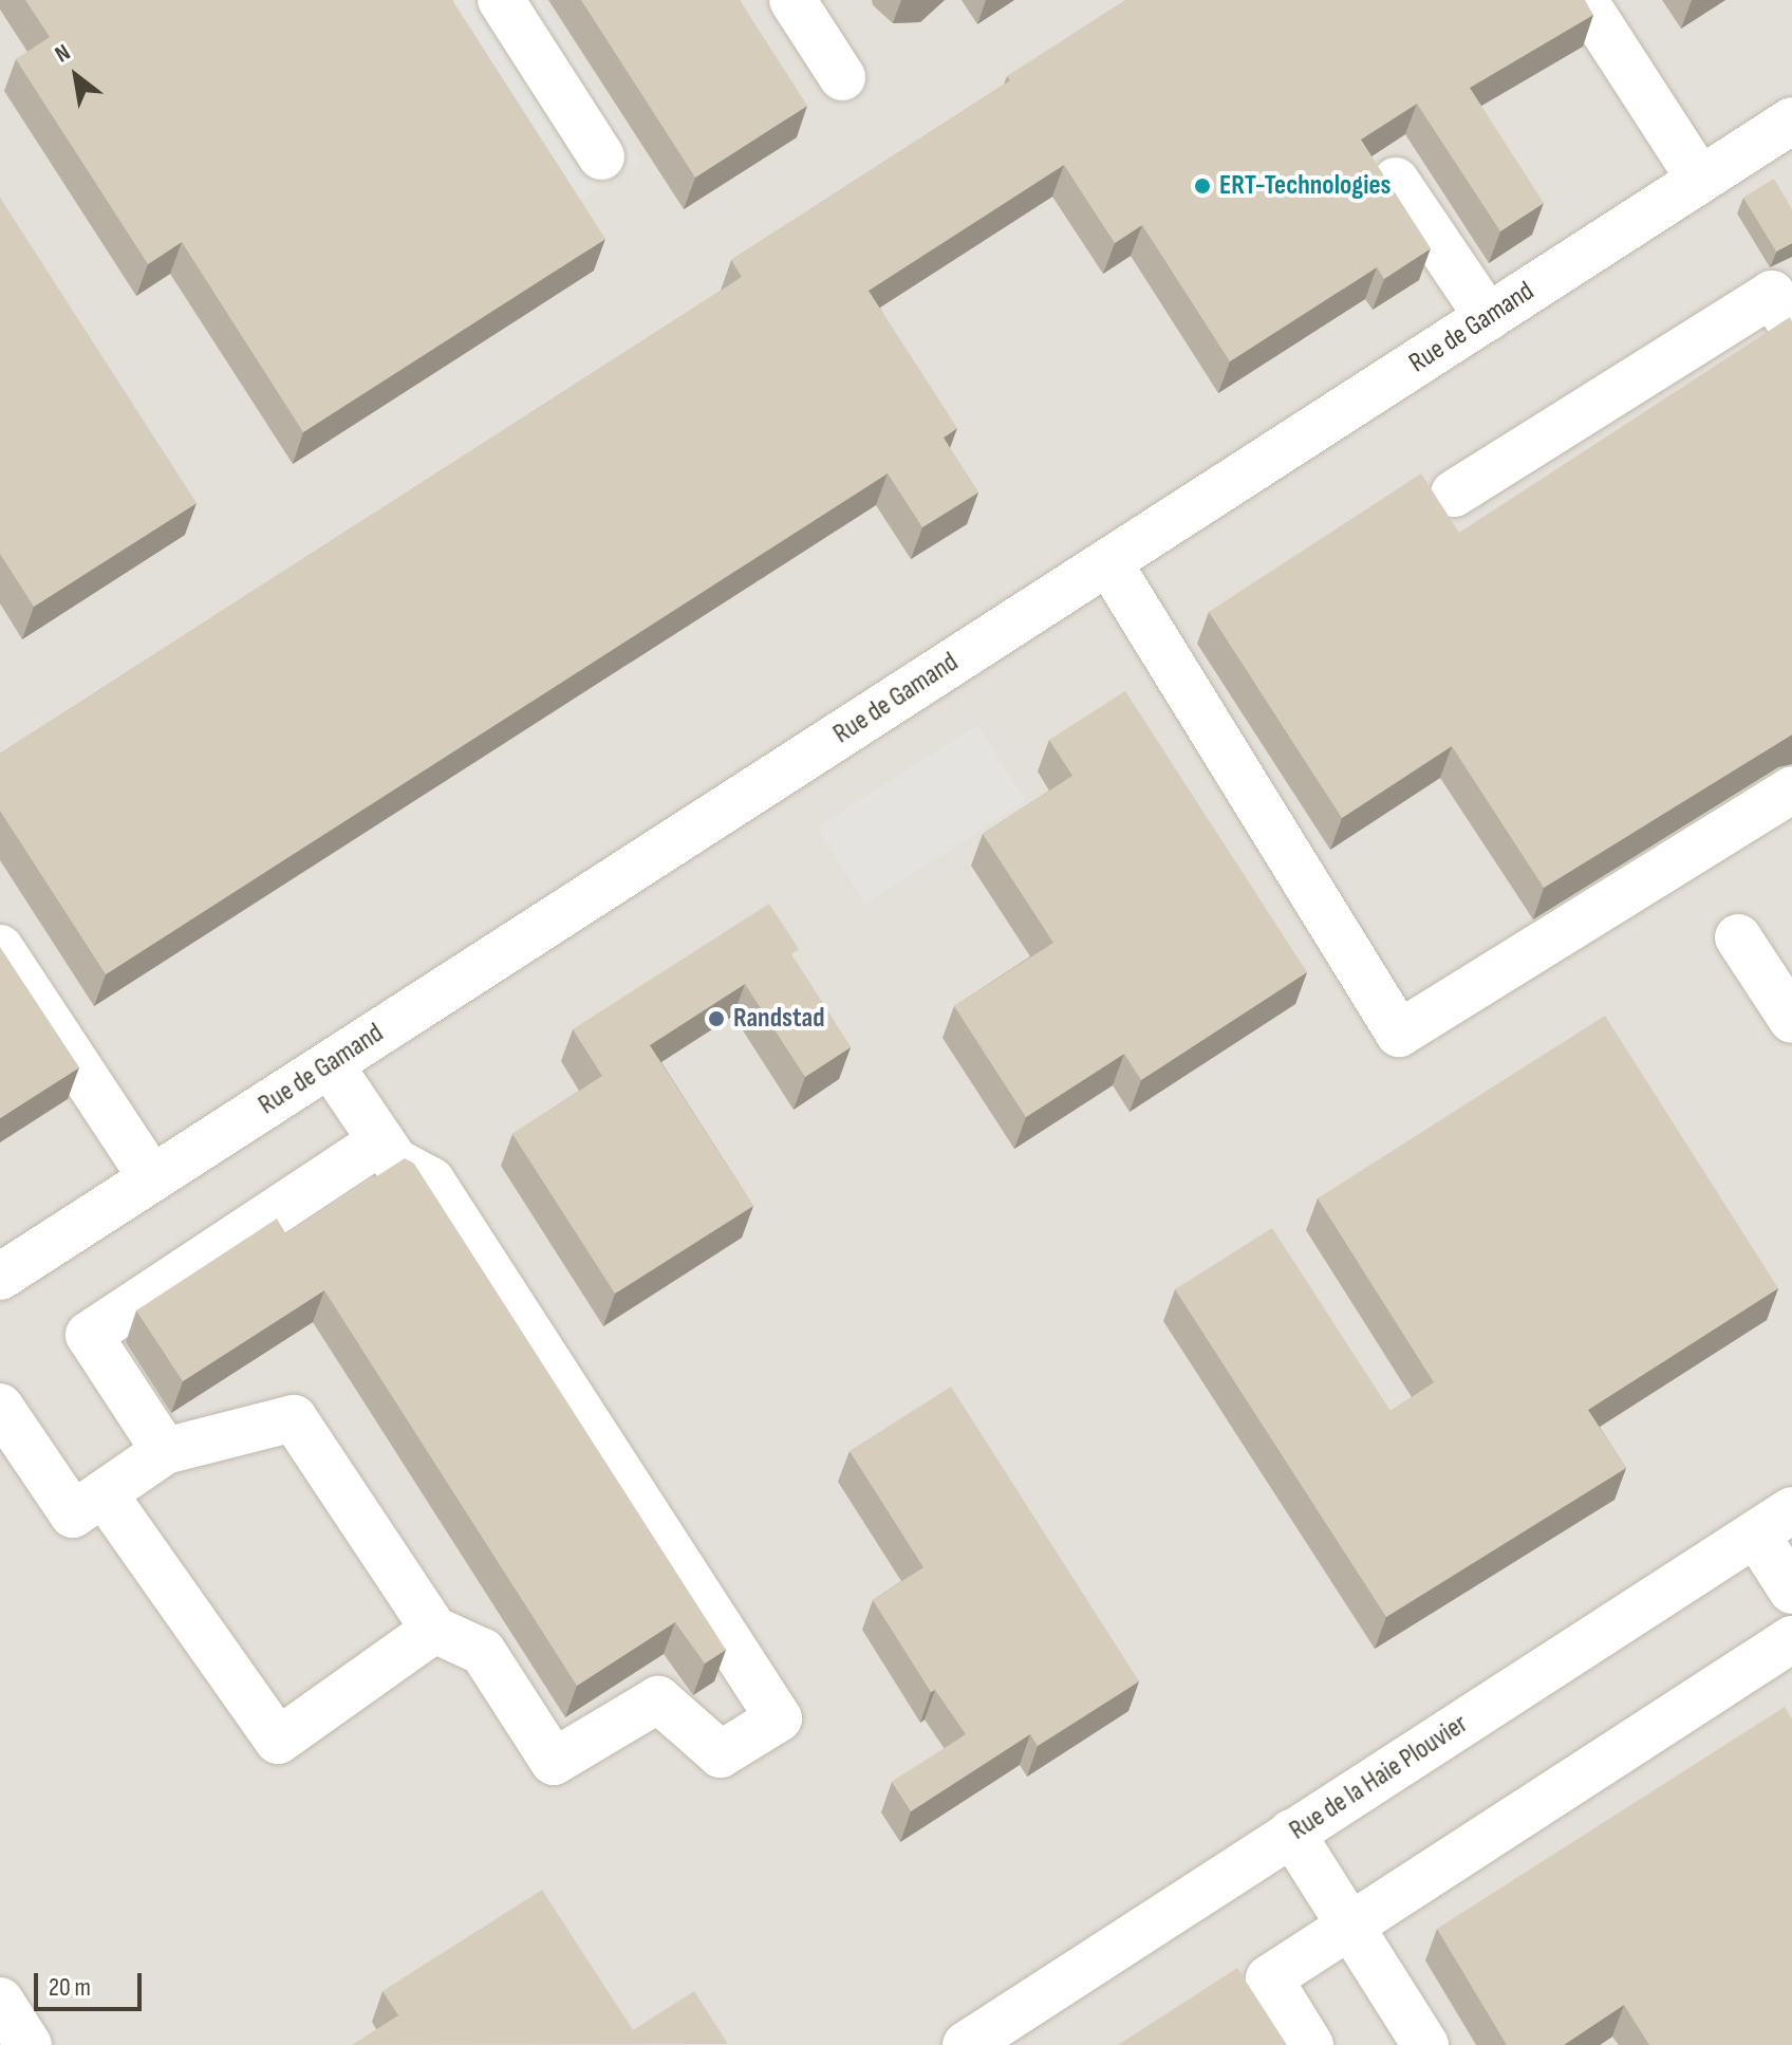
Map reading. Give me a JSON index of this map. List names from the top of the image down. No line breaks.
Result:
{"streets":{"street":["Rue de Gamand","Rue de la Haie Plouvier"]},"places":["ERT-Technologies","Randstad"],"scale_bar":"20 m","north":"top left"}
